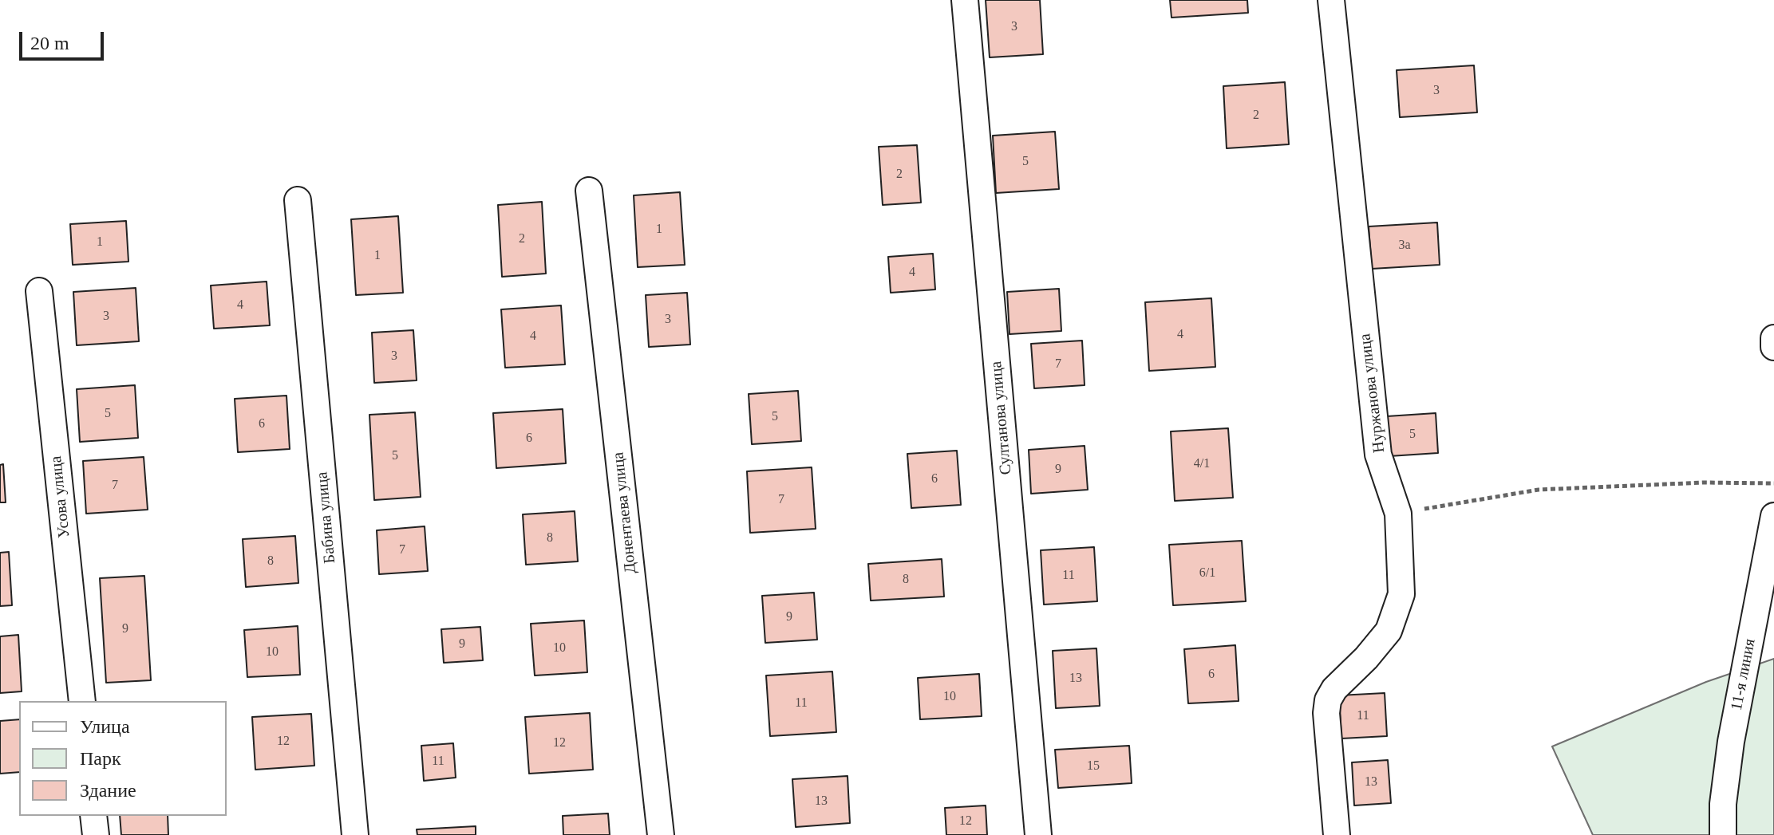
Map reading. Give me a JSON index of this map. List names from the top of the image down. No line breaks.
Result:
{"streets":{"street":["Нуржанова улица","Султанова улица","Усова улица","Донентаева улица","Бабина улица","11-я линия"]},"house_numbers":["3","3","2","5","2","1","2","1","3а","1","4","4","3","3","4","4","3","7","5","5","6","5","6","5","4/1","9","6","7","7","8","7","8","6/1","11","8","9","9","9","10","10","6","13","10","11","11","12","12","11","15","13","13","12"],"legend":["Улица","Парк","Здание"],"scale_bar":"20 m"}
